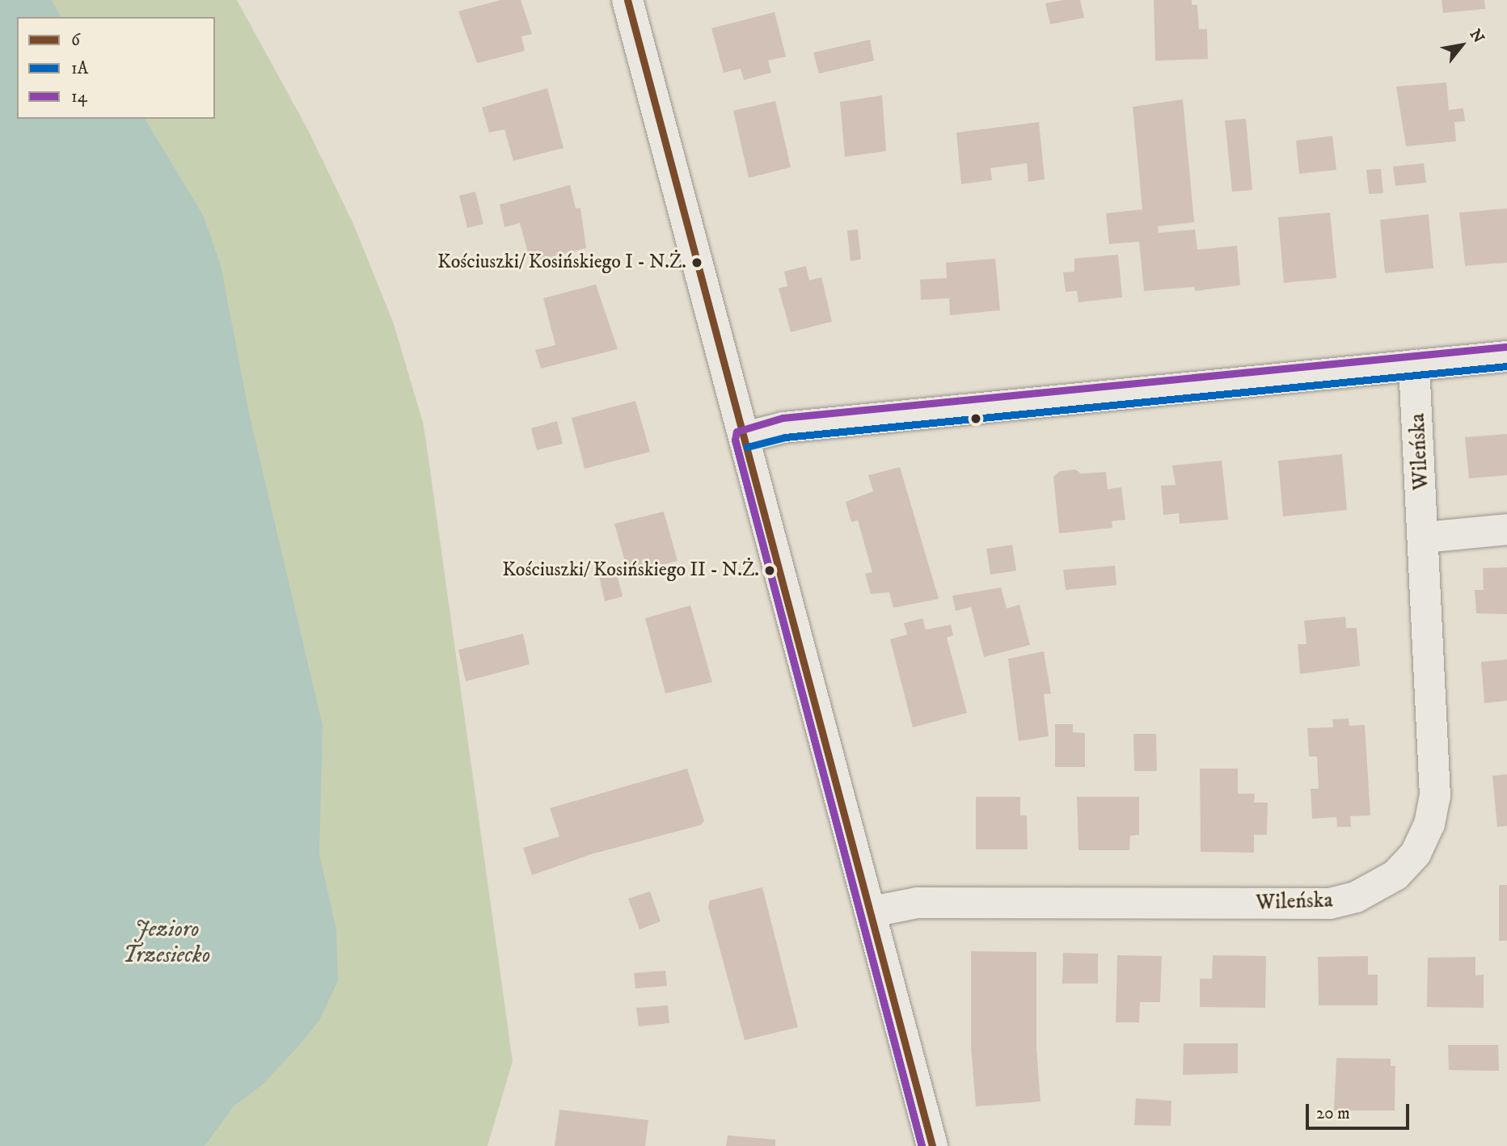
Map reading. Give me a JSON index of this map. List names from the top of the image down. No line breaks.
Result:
{"streets":{"street":["Wileńska"]},"water":["Jezioro Trzesiecko"],"places":["Kościuszki/ Kosińskiego I - N.Ż.","Kościuszki/ Kosińskiego II - N.Ż."],"lines":["transit line 6","transit line 14","transit line 1A"],"legend":["6","1A","14"],"scale_bar":"20 m","north":"top right"}
